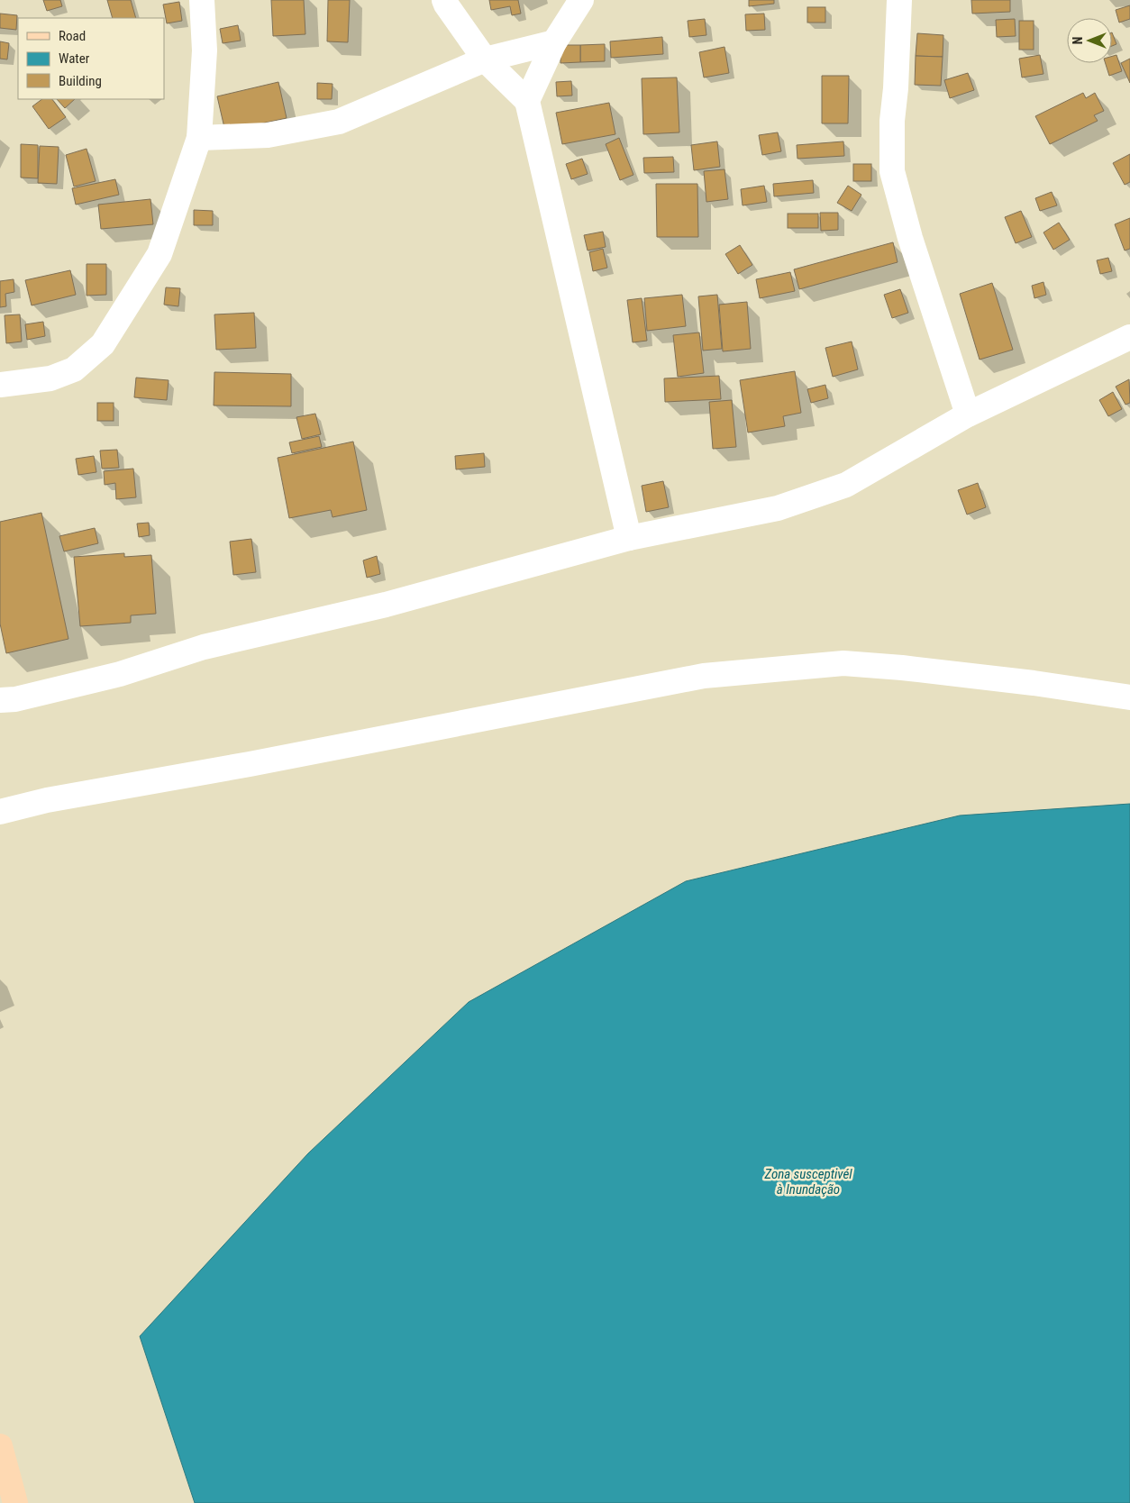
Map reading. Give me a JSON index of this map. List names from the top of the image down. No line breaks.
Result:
{"water":["Zona susceptivél à Inundação"],"legend":["Road","Water","Building"],"north":"left"}
